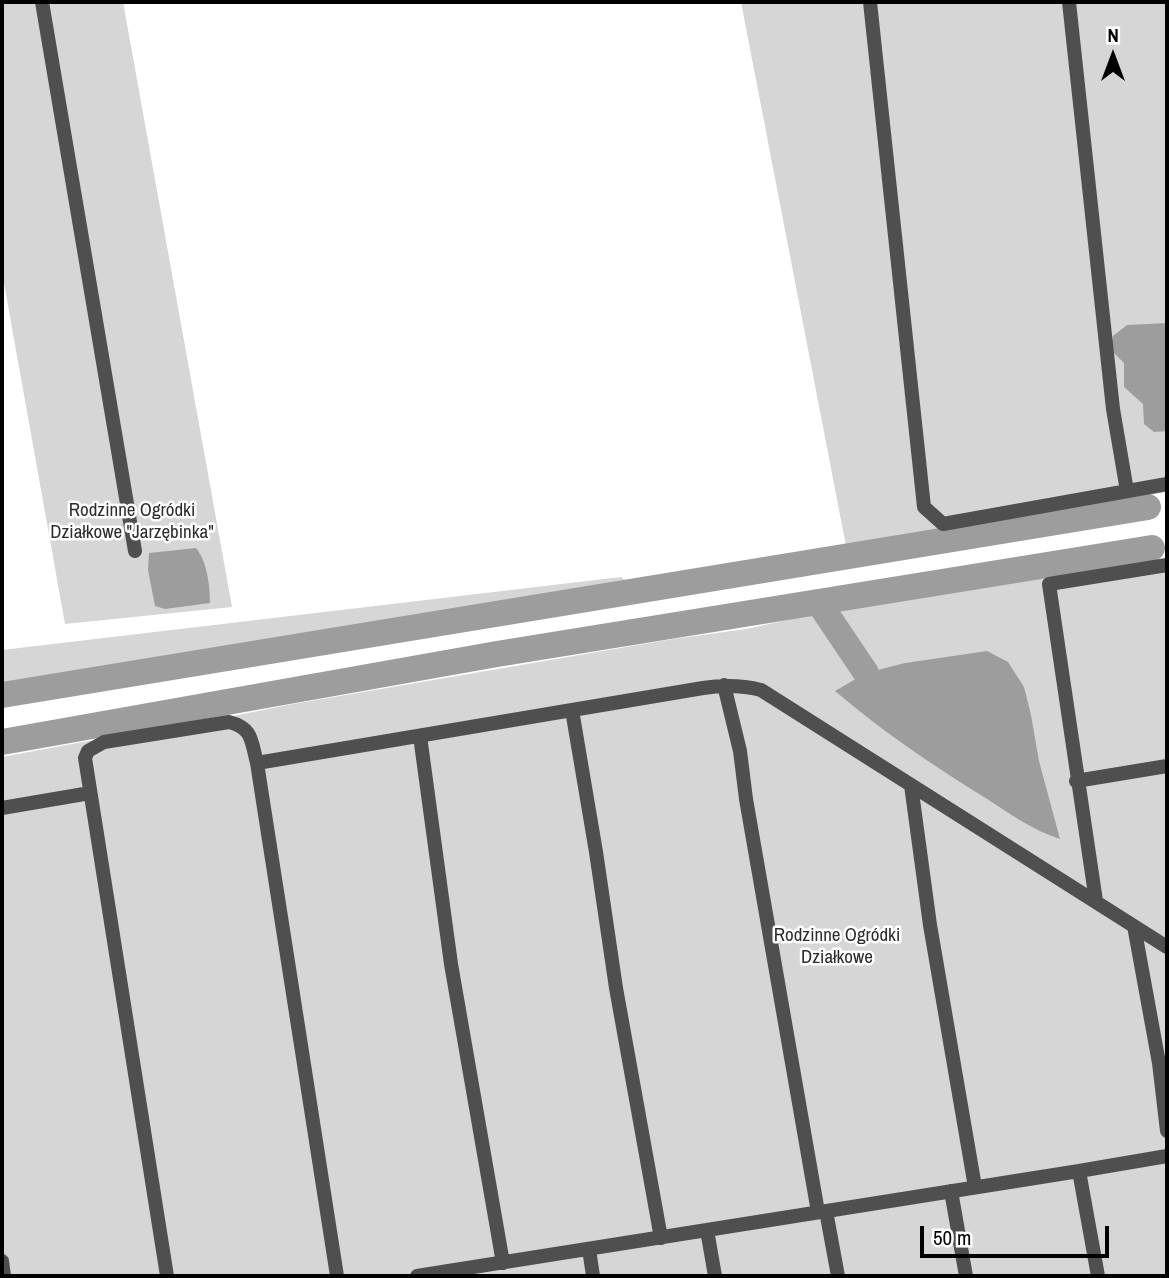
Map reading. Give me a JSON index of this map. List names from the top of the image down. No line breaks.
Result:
{"parks":["Rodzinne Ogródki Działkowe \"Jarzębinka\"","Rodzinne Ogródki Działkowe"],"scale_bar":"50 m","north":"top"}
